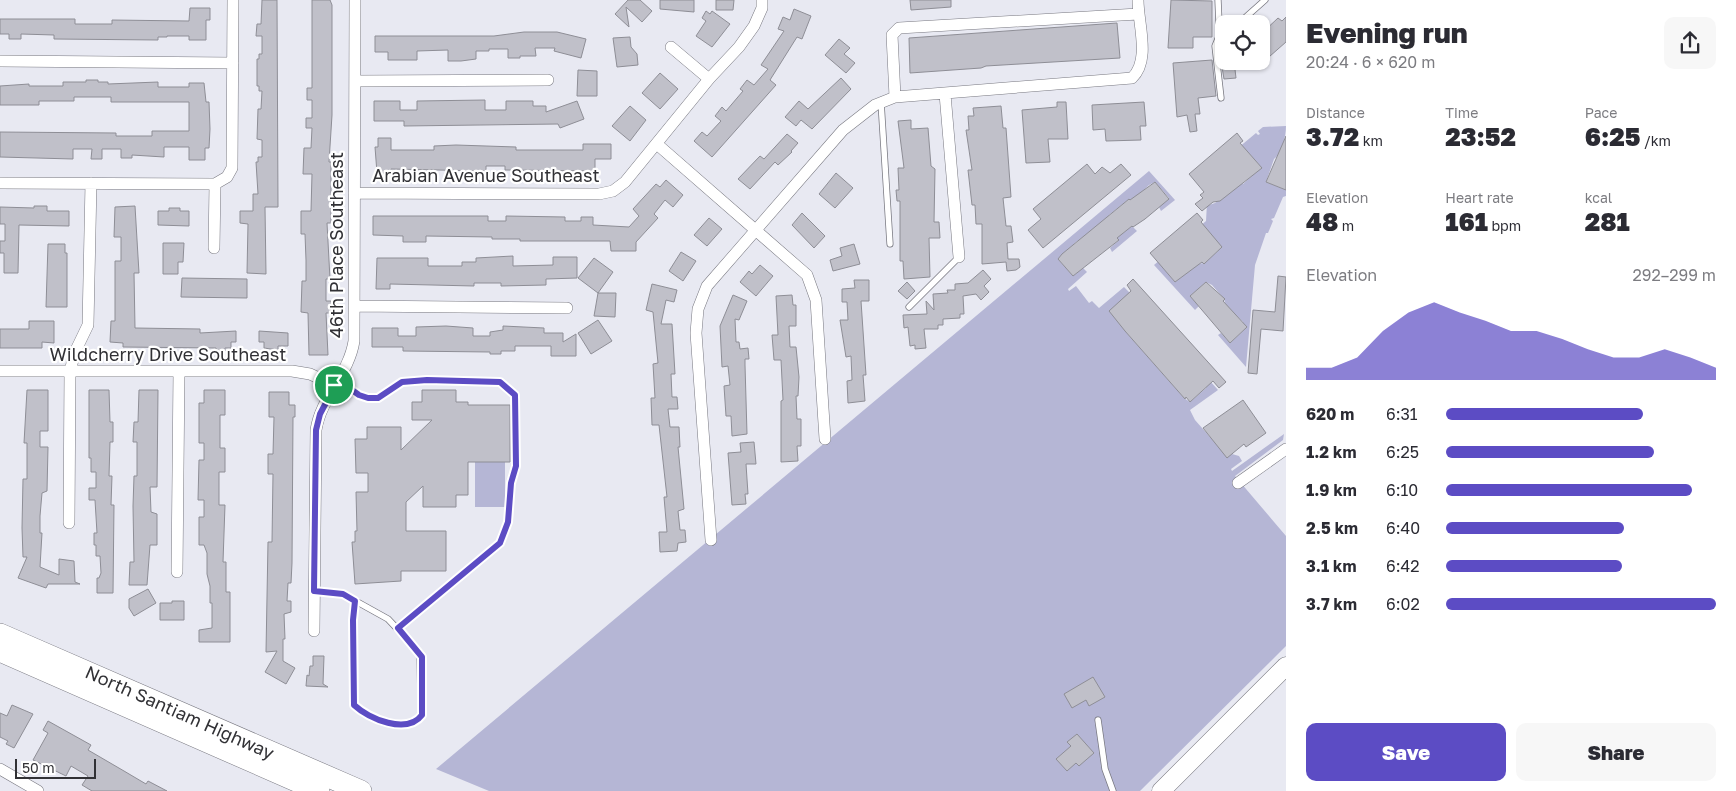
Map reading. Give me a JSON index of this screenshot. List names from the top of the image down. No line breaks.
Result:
{"streets":{"highway":["North Santiam Highway"],"street":["Arabian Avenue Southeast","46th Place Southeast","Wildcherry Drive Southeast"]},"crossings":[["Arabian Avenue Southeast","46th Place Southeast"],["46th Place Southeast","Wildcherry Drive Southeast"]],"scale_bar":"50 m","page":{"heading":["Evening run","20:24 · 6 × 620 m"],"stats":[["Distance","3.72 km"],["Time","23:52"],["Pace","6:25 /km"],["Elevation","48 m"],["Heart rate","161 bpm"],["kcal","281"]],"chart":["Elevation","292–299 m"],"list":[{"name":"620 m","note":"6:31"},{"name":"1.2 km","note":"6:25"},{"name":"1.9 km","note":"6:10"},{"name":"2.5 km","note":"6:40"},{"name":"3.1 km","note":"6:42"},{"name":"3.7 km","note":"6:02"}],"buttons":["Save","Share"],"scale":"50 m"}}
